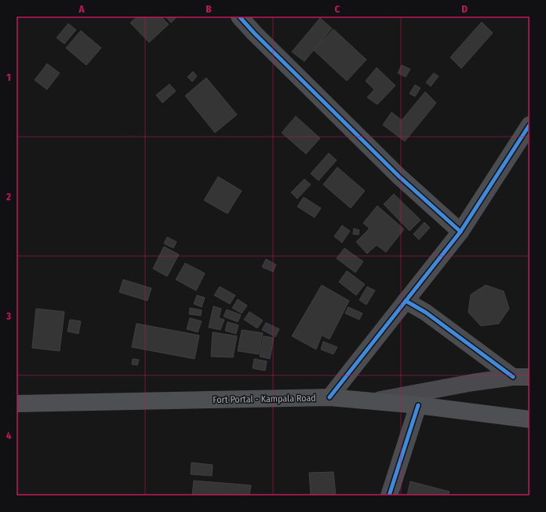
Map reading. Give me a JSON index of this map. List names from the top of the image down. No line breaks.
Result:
{"streets":{"main road":["Fort Portal - Kampala Road"]},"grid":{"columns":["A","B","C","D"],"rows":["1","2","3","4"]}}
